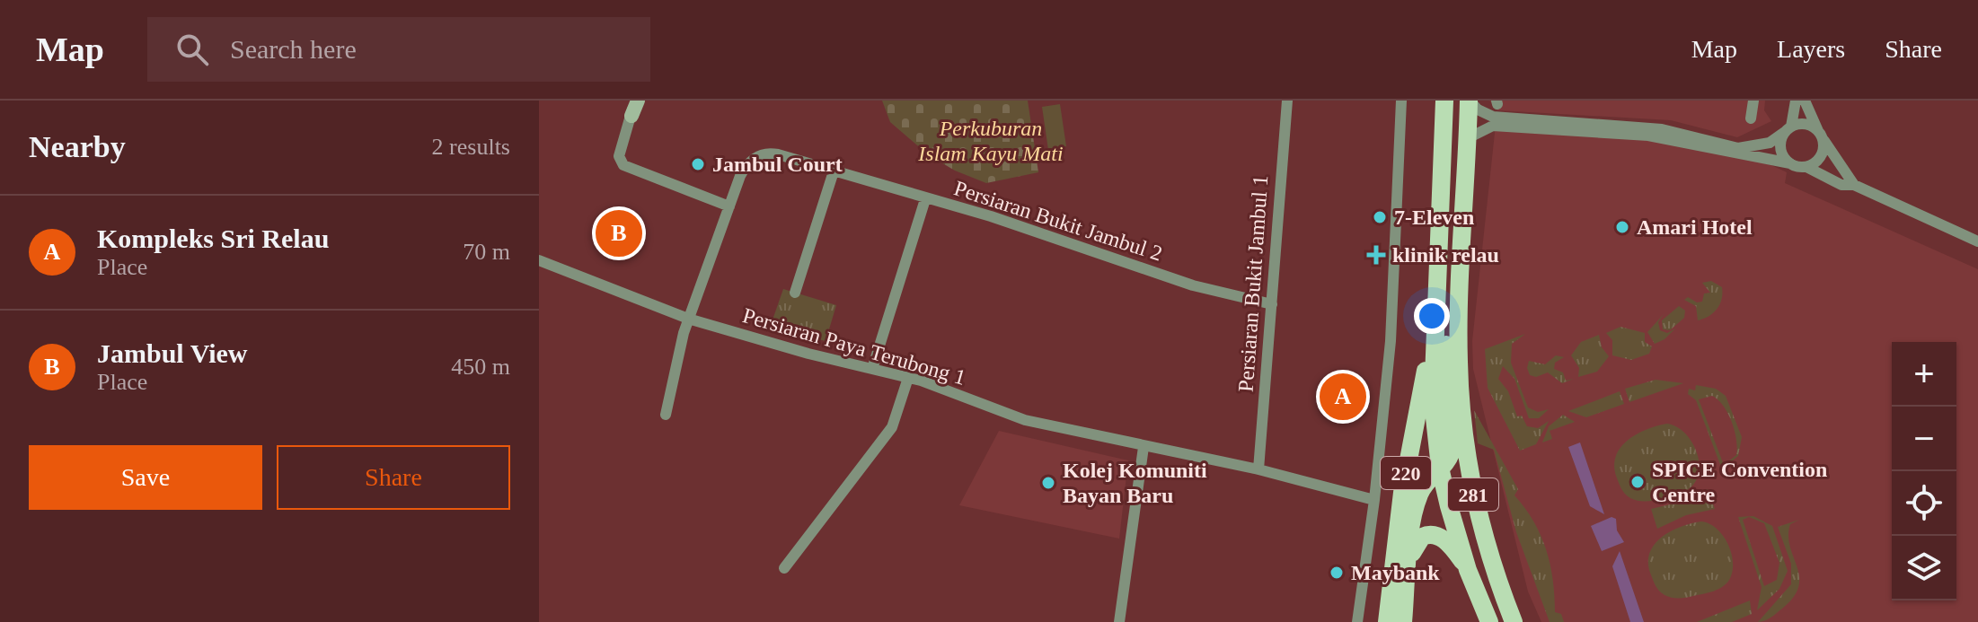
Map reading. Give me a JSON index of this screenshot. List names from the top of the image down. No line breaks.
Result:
{"streets":{"main road":["220","281"],"street":["Persiaran Bukit Jambul 2","Persiaran Bukit Jambul 1","Persiaran Paya Terubong 1"]},"crossings":[["Persiaran Bukit Jambul 2","Persiaran Bukit Jambul 1"],["Persiaran Bukit Jambul 2","Persiaran Paya Terubong 1"],["Persiaran Bukit Jambul 1","Persiaran Paya Terubong 1"],["220","281"]],"parks":["Perkuburan Islam Kayu Mati"],"places":{"other":["Jambul Court","7-Eleven","Amari Hotel","SPICE Convention Centre","Kolej Komuniti Bayan Baru","Maybank"],"health":["klinik relau"]},"page":{"header":"Map","search":"Search here","nav":["Map","Layers","Share"],"heading":["Nearby","2 results"],"list":[{"mark":"A","name":"Kompleks Sri Relau","note":"Place","value":"70 m"},{"mark":"B","name":"Jambul View","note":"Place","value":"450 m"}],"pins":["B","A"],"map_buttons":["+","−"],"buttons":["Save","Share"]}}
